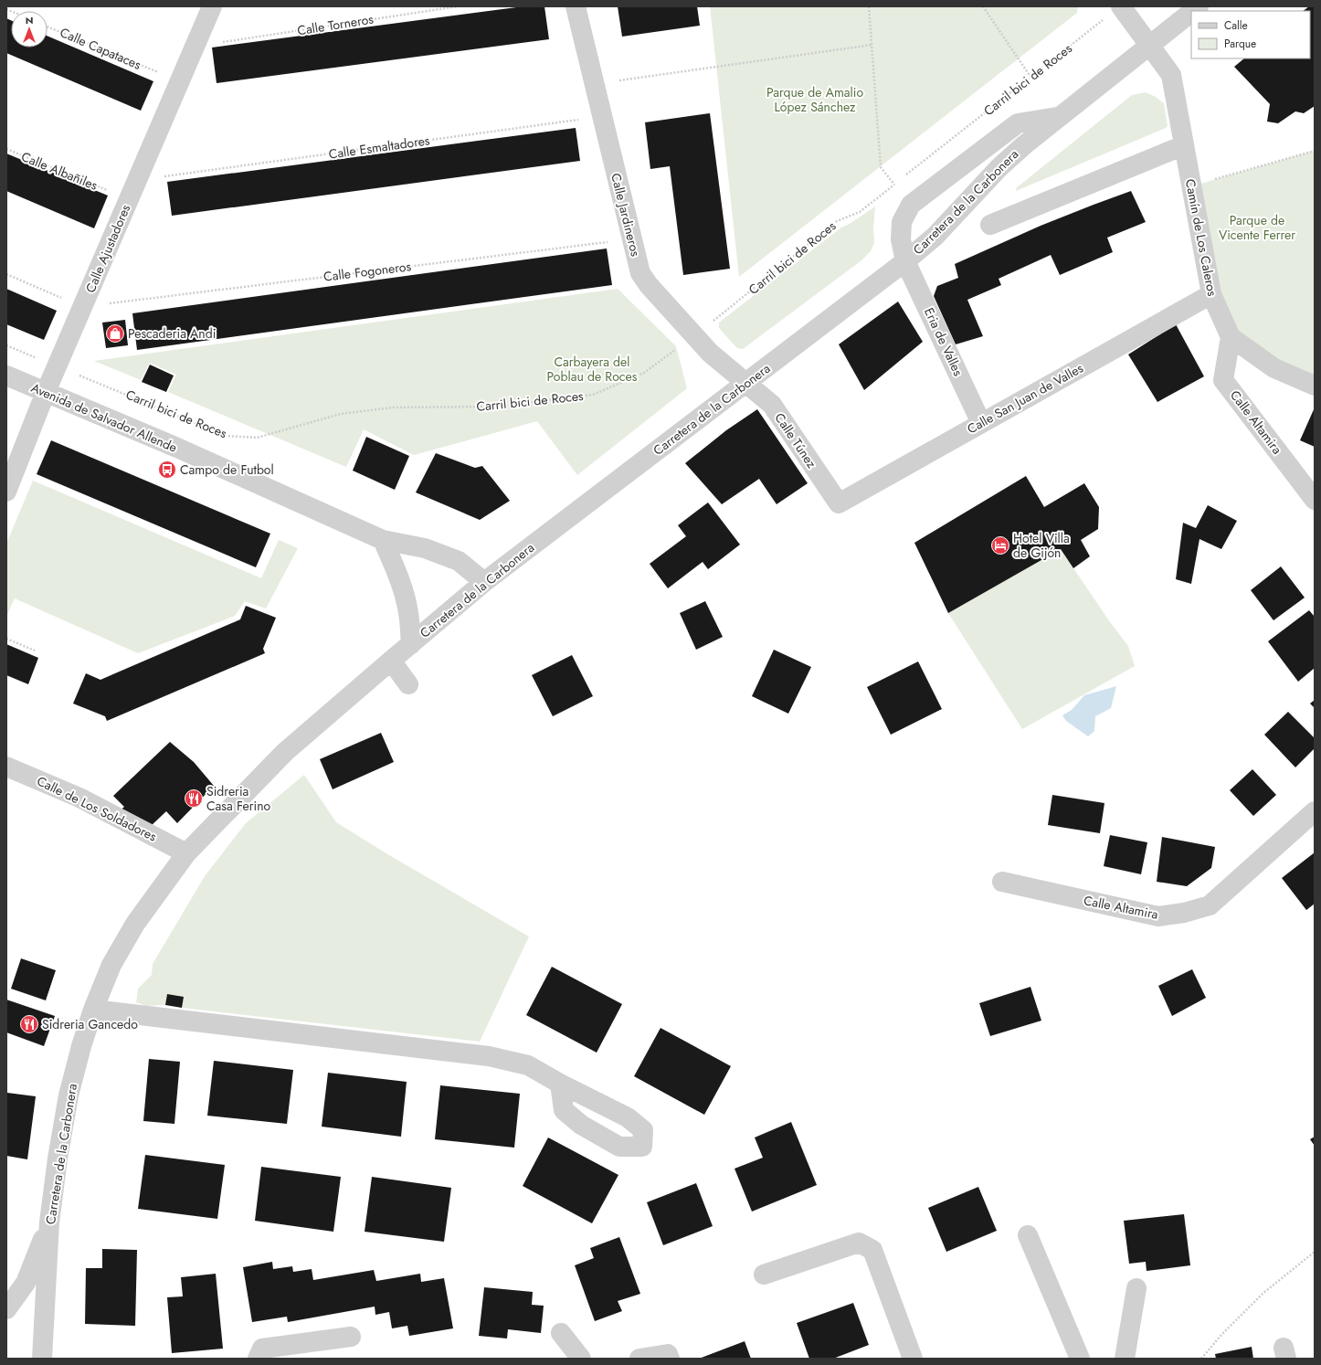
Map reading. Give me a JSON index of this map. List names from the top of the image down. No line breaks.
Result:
{"streets":{"street":["Carretera de la Carbonera","Calle Jardineros","Camín de Los Caleros","Calle Ajustadores","Eria de Valles","Calle San Juan de Valles","Avenida de Salvador Allende","Calle Altamira","Calle Túnez","Calle de Los Soldadores"],"path":["Calle Torneros","Calle Capataces","Carril bici de Roces","Calle Esmaltadores","Calle Albañiles","Calle Fogoneros"]},"crossings":[["Carril bici de Roces","Calle Jardineros"],["Carril bici de Roces","Calle Ajustadores"],["Calle Esmaltadores","Calle Jardineros"],["Carretera de la Carbonera","Calle Jardineros"],["Carretera de la Carbonera","Camín de Los Caleros"],["Carretera de la Carbonera","Eria de Valles"],["Carretera de la Carbonera","Avenida de Salvador Allende"],["Carretera de la Carbonera","Calle Túnez"],["Carretera de la Carbonera","Calle de Los Soldadores"],["Calle Jardineros","Calle Fogoneros"],["Calle Jardineros","Calle Túnez"],["Camín de Los Caleros","Calle San Juan de Valles"],["Camín de Los Caleros","Calle Altamira"],["Calle Ajustadores","Avenida de Salvador Allende"],["Eria de Valles","Calle San Juan de Valles"],["Calle San Juan de Valles","Calle Túnez"]],"parks":["Parque de Amalio López Sánchez","Parque de Vicente Ferrer","Carbayera del Poblau de Roces"],"places":{"shop":["Pescaderia Andi"],"bus stop":["Campo de Futbol"],"hotel":["Hotel Villa de Gijón"],"restaurant":["Sidreria Casa Ferino","Sidreria Gancedo"]},"legend":["Calle","Parque"],"north":"top"}
